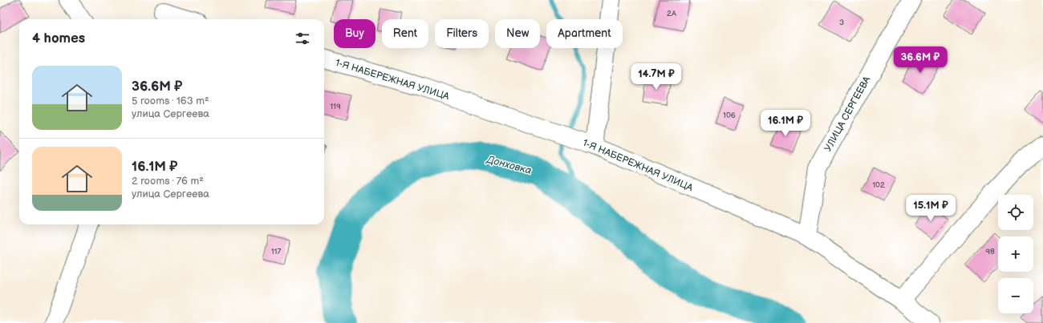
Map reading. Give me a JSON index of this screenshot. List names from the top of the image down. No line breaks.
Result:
{"streets":{"street":["1-Я НАБЕРЕЖНАЯ УЛИЦА","УЛИЦА СЕРГЕЕВА"]},"crossings":[["1-Я НАБЕРЕЖНАЯ УЛИЦА","УЛИЦА СЕРГЕЕВА"]],"water":["Донховка"],"house_numbers":["2А","3","119","106","102","117","98"],"page":{"chip":["Buy","Rent","Filters","New","Apartment"],"heading":"4 homes","price":["36.6M ₽","14.7M ₽","16.1M ₽","15.1M ₽"],"list":[{"name":"36.6M ₽","note":"5 rooms · 163 m² · улица Сергеева"},{"name":"16.1M ₽","note":"2 rooms · 76 m² · улица Сергеева"}],"map_buttons":["+","−"]}}
